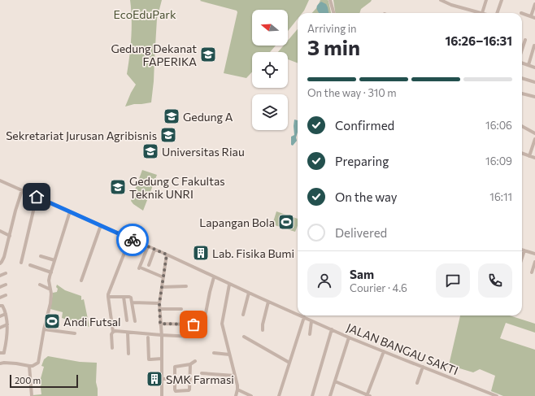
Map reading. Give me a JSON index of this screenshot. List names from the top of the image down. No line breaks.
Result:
{"streets":{"street":["JALAN BANGAU SAKTI"]},"parks":["EcoEduPark"],"places":{"school or university":["Gedung Dekanat FAPERIKA","Gedung A","Sekretariat Jurusan Agribisnis","Universitas Riau","Gedung C Fakultas Teknik UNRI"],"sports":["Lapangan Bola","Andi Futsal"],"building":["Lab. Fisika Bumi","SMK Farmasi"]},"scale_bar":"200 m","north":"left","page":{"heading":["3 min","Arriving in","16:26–16:31"],"panel":["Sam","Courier · 4.6"],"bar":"On the way · 310 m","list":[["Confirmed","16:06"],["Preparing","16:09"],["On the way","16:11"],"Delivered"],"scale":"200 m"}}
